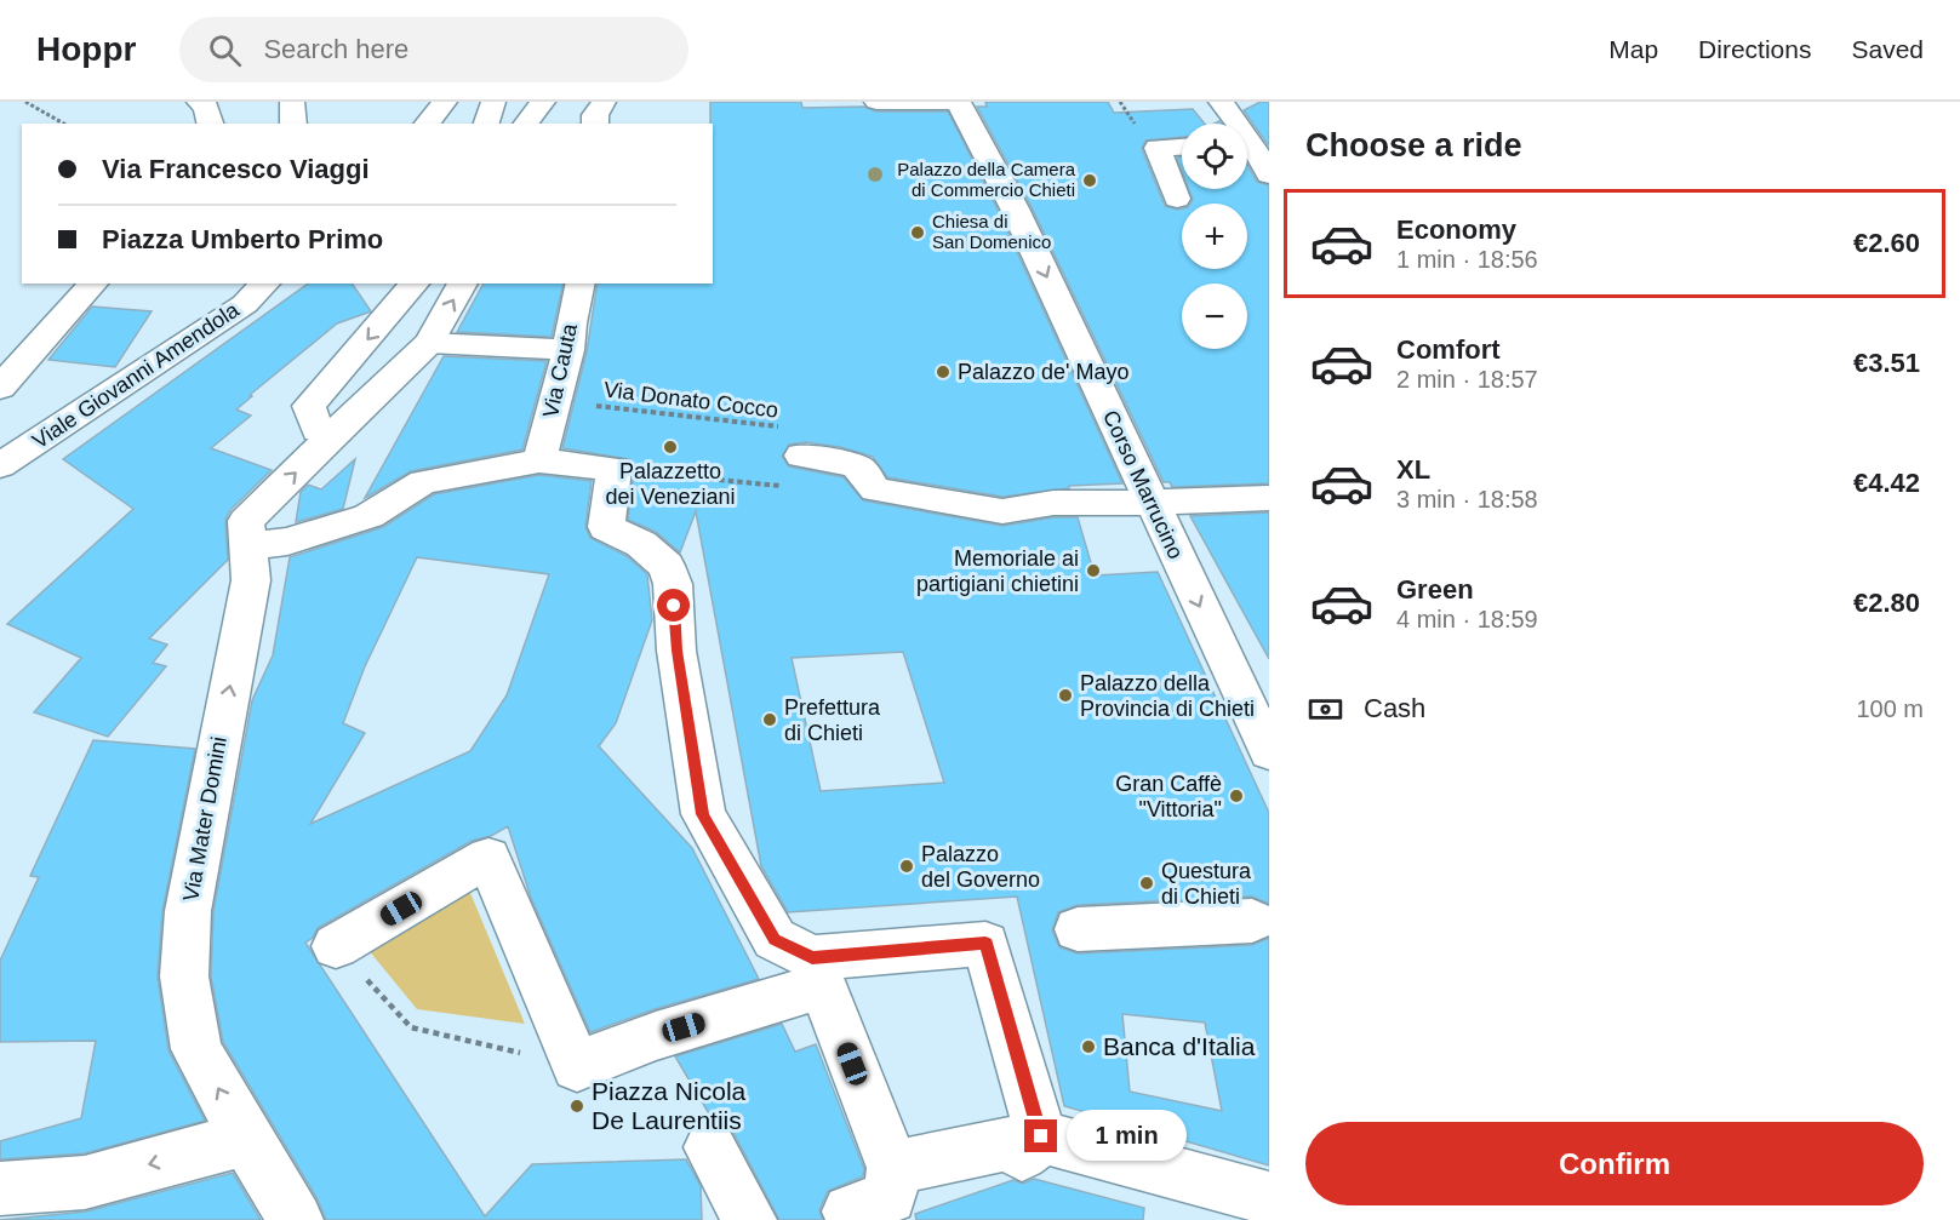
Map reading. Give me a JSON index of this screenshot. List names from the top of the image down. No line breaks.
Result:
{"streets":{"street":["Via Cauta","Viale Giovanni Amendola","Corso Marrucino","Via Mater Domini"],"path":["Via Donato Cocco"]},"crossings":[["Via Cauta","Via Donato Cocco"]],"one_way":["Corso Marrucino","Via Mater Domini"],"places":["Palazzo della Camera di Commercio Chieti","Chiesa di San Domenico","Palazzo de' Mayo","Palazzetto dei Veneziani","Memoriale ai partigiani chietini","Palazzo della Provincia di Chieti","Prefettura di Chieti","Gran Caffè \"Vittoria\"","Palazzo del Governo","Questura di Chieti","Banca d'Italia","Piazza Nicola De Laurentiis"],"page":{"header":"Hoppr","search":"Search here","nav":["Map","Directions","Saved"],"heading":"Choose a ride","map_buttons":["+","−"],"banner":["Via Francesco Viaggi","Piazza Umberto Primo"],"list":[{"name":"Economy","note":"1 min · 18:56","value":"€2.60"},{"name":"Comfort","note":"2 min · 18:57","value":"€3.51"},{"name":"XL","note":"3 min · 18:58","value":"€4.42"},{"name":"Green","note":"4 min · 18:59","value":"€2.80"}],"pay":["Cash","100 m"],"buttons":"Confirm","bubble":"1 min"}}
